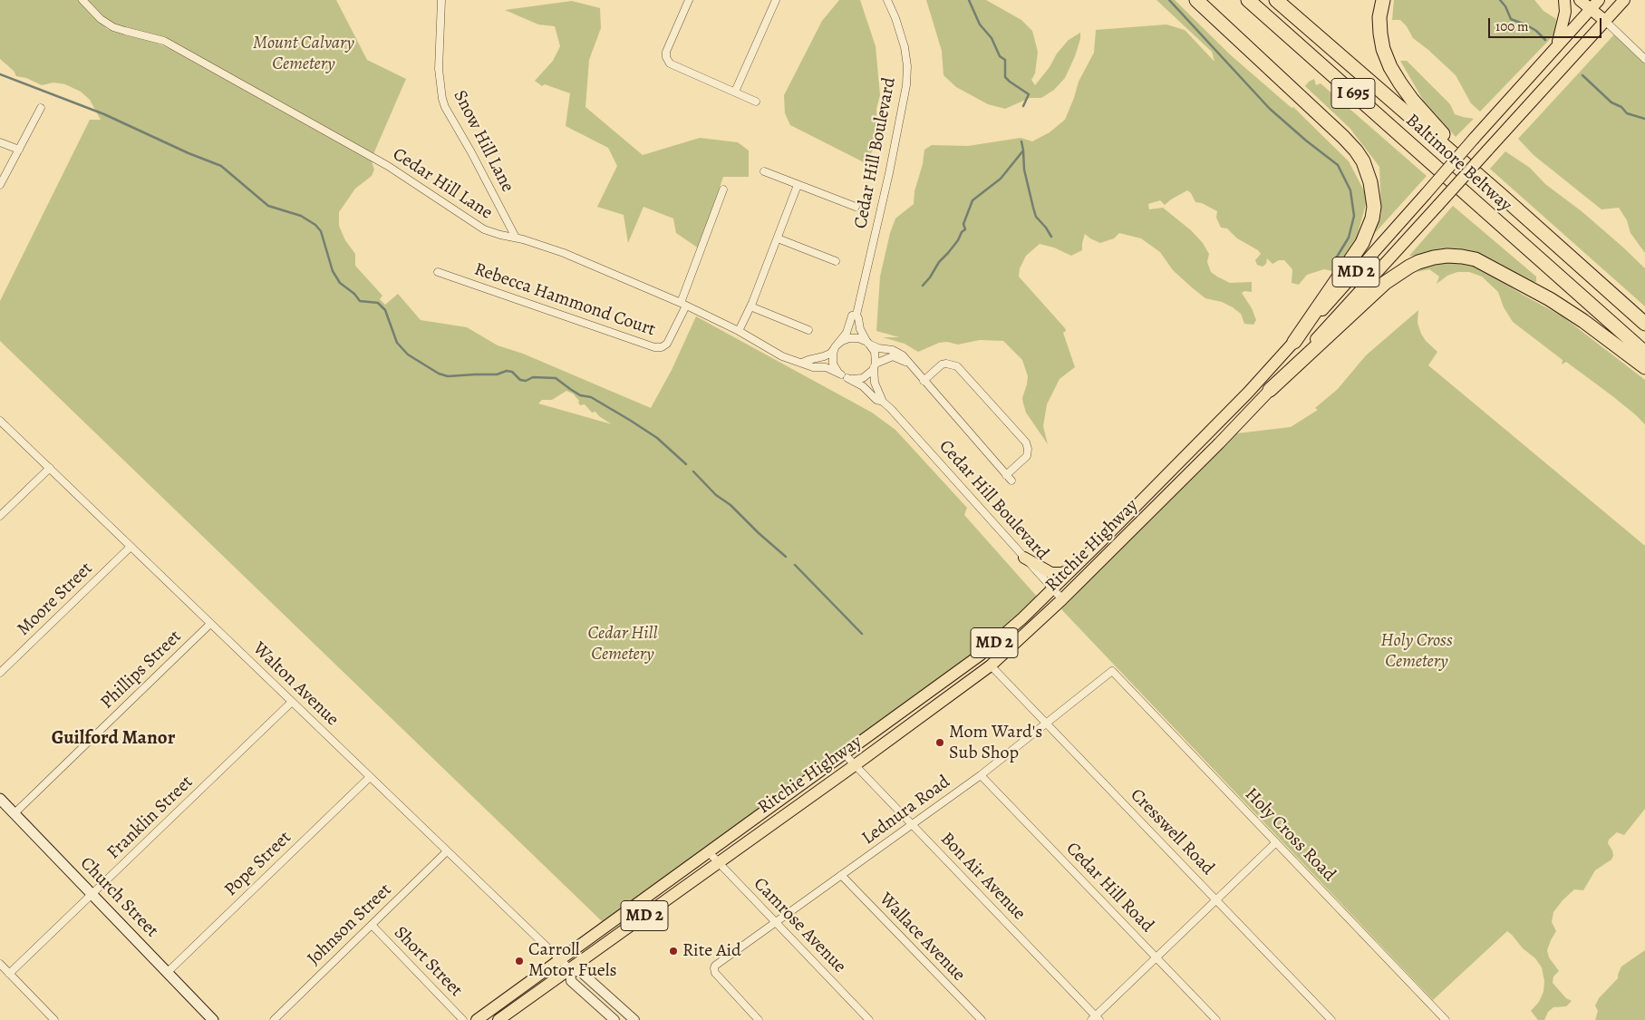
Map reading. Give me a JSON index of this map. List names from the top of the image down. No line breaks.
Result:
{"streets":{"highway":["I 695","Baltimore Beltway"],"main road":["MD 2","Ritchie Highway","Church Street"],"street":["Snow Hill Lane","Cedar Hill Boulevard","Cedar Hill Lane","Rebecca Hammond Court","Moore Street","Phillips Street","Walton Avenue","Lednura Road","Franklin Street","Cresswell Road","Holy Cross Road","Pope Street","Bon Air Avenue","Cedar Hill Road","Johnson Street","Camrose Avenue","Wallace Avenue","Short Street"]},"crossings":[["Snow Hill Lane","Cedar Hill Lane"],["Cedar Hill Boulevard","Cedar Hill Lane"],["Cedar Hill Boulevard","Ritchie Highway"],["Cedar Hill Lane","Rebecca Hammond Court"],["Ritchie Highway","Walton Avenue"],["Ritchie Highway","Cresswell Road"],["Ritchie Highway","Bon Air Avenue"],["Ritchie Highway","Camrose Avenue"],["Moore Street","Walton Avenue"],["Phillips Street","Walton Avenue"],["Phillips Street","Church Street"],["Walton Avenue","Franklin Street"],["Walton Avenue","Pope Street"],["Walton Avenue","Johnson Street"],["Lednura Road","Cresswell Road"],["Lednura Road","Holy Cross Road"],["Lednura Road","Bon Air Avenue"],["Lednura Road","Cedar Hill Road"],["Lednura Road","Camrose Avenue"],["Lednura Road","Wallace Avenue"],["Franklin Street","Church Street"],["Pope Street","Church Street"],["Johnson Street","Short Street"]],"districts":["Guilford Manor"],"parks":["Mount Calvary Cemetery","Cedar Hill Cemetery","Holy Cross Cemetery"],"places":["Mom Ward's Sub Shop","Rite Aid","Carroll Motor Fuels"],"scale_bar":"100 m"}
